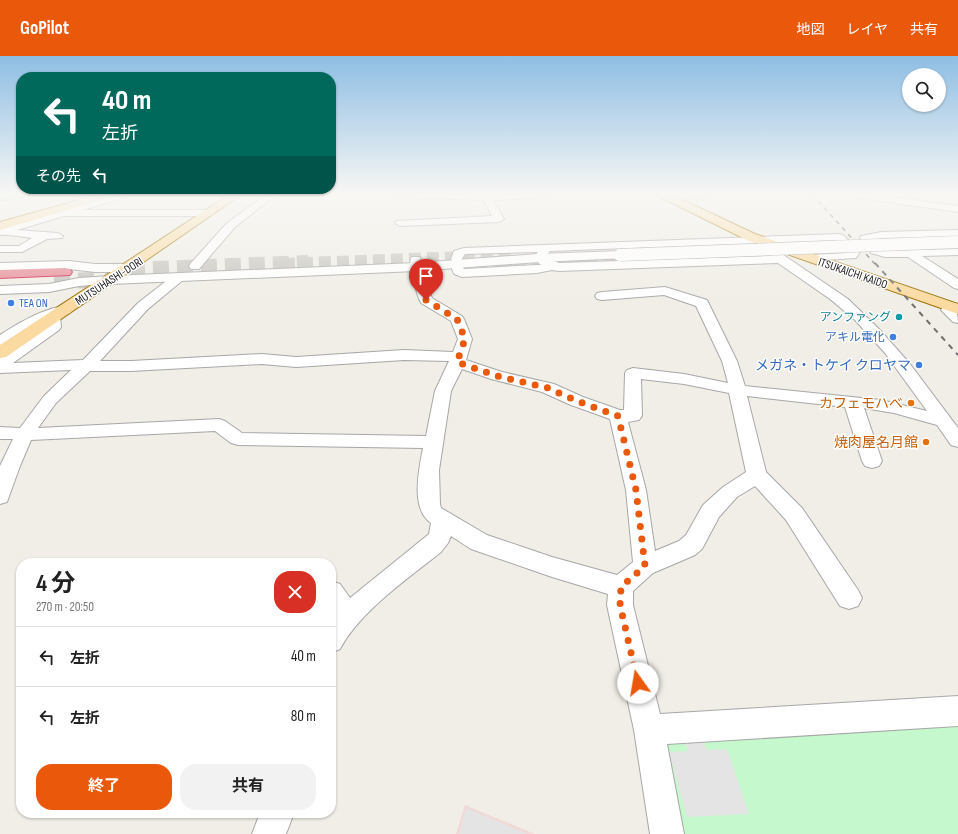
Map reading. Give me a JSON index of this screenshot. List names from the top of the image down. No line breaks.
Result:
{"streets":{"main road":["ITSUKAICHI KAIDO","MUTSUHASHI-DORI"]},"places":["TEA ON","アンファング","アキル電化","メガネ・トケイ クロヤマ","カフェモハべ","焼肉屋名月館"],"page":{"header":"GoPilot","nav":["地図","レイヤ","共有"],"turn":["40 m","左折"],"then":"その先","heading":["4 分","270 m · 20:50"],"list":[{"name":"左折","value":"40 m"},{"name":"左折","value":"80 m"}],"buttons":["終了","共有"]}}
